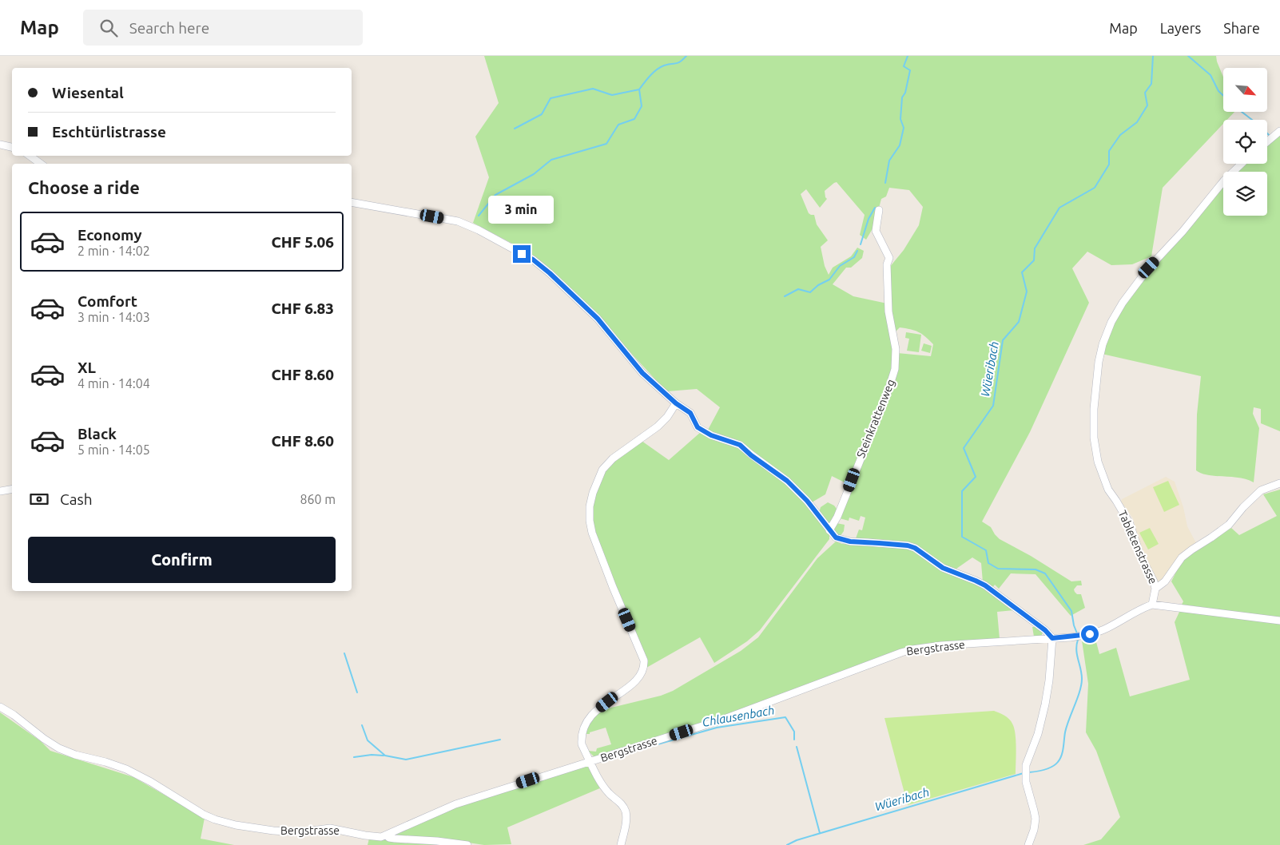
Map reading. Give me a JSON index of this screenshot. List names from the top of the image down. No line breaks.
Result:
{"streets":{"street":["Steinkrattenweg","Tabletenstrasse","Bergstrasse"]},"water":["Wüeribach","Chlausenbach"],"north":"bottom right","page":{"header":"Map","search":"Search here","nav":["Map","Layers","Share"],"banner":["Wiesental","Eschtürlistrasse"],"heading":"Choose a ride","bubble":"3 min","list":[{"name":"Economy","note":"2 min · 14:02","value":"CHF 5.06"},{"name":"Comfort","note":"3 min · 14:03","value":"CHF 6.83"},{"name":"XL","note":"4 min · 14:04","value":"CHF 8.60"},{"name":"Black","note":"5 min · 14:05","value":"CHF 8.60"}],"pay":["Cash","860 m"],"buttons":"Confirm"}}
